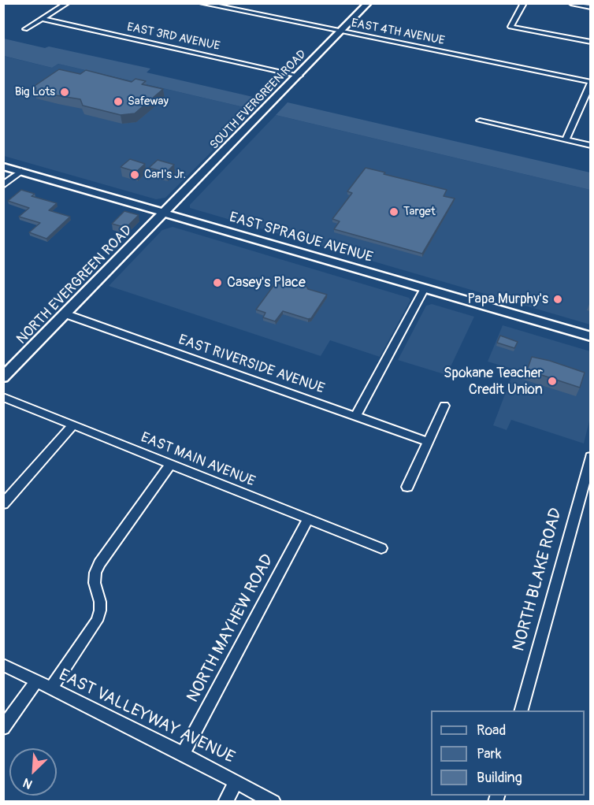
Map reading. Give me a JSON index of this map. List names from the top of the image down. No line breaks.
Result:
{"streets":{"main road":["SOUTH EVERGREEN ROAD","EAST SPRAGUE AVENUE","NORTH EVERGREEN ROAD"],"street":["EAST 4TH AVENUE","EAST 3RD AVENUE","EAST RIVERSIDE AVENUE","EAST MAIN AVENUE","NORTH BLAKE ROAD","NORTH MAYHEW ROAD","EAST VALLEYWAY AVENUE"]},"crossings":[["EAST 4TH AVENUE","SOUTH EVERGREEN ROAD"],["EAST 3RD AVENUE","SOUTH EVERGREEN ROAD"],["SOUTH EVERGREEN ROAD","EAST SPRAGUE AVENUE"],["SOUTH EVERGREEN ROAD","NORTH EVERGREEN ROAD"],["EAST SPRAGUE AVENUE","NORTH EVERGREEN ROAD"],["NORTH EVERGREEN ROAD","EAST RIVERSIDE AVENUE"],["EAST MAIN AVENUE","NORTH MAYHEW ROAD"],["NORTH MAYHEW ROAD","EAST VALLEYWAY AVENUE"]],"places":["Big Lots","Safeway","Carl's Jr.","Target","Casey's Place","Papa Murphy's","Spokane Teacher Credit Union"],"legend":["Road","Park","Building"],"north":"bottom left"}
